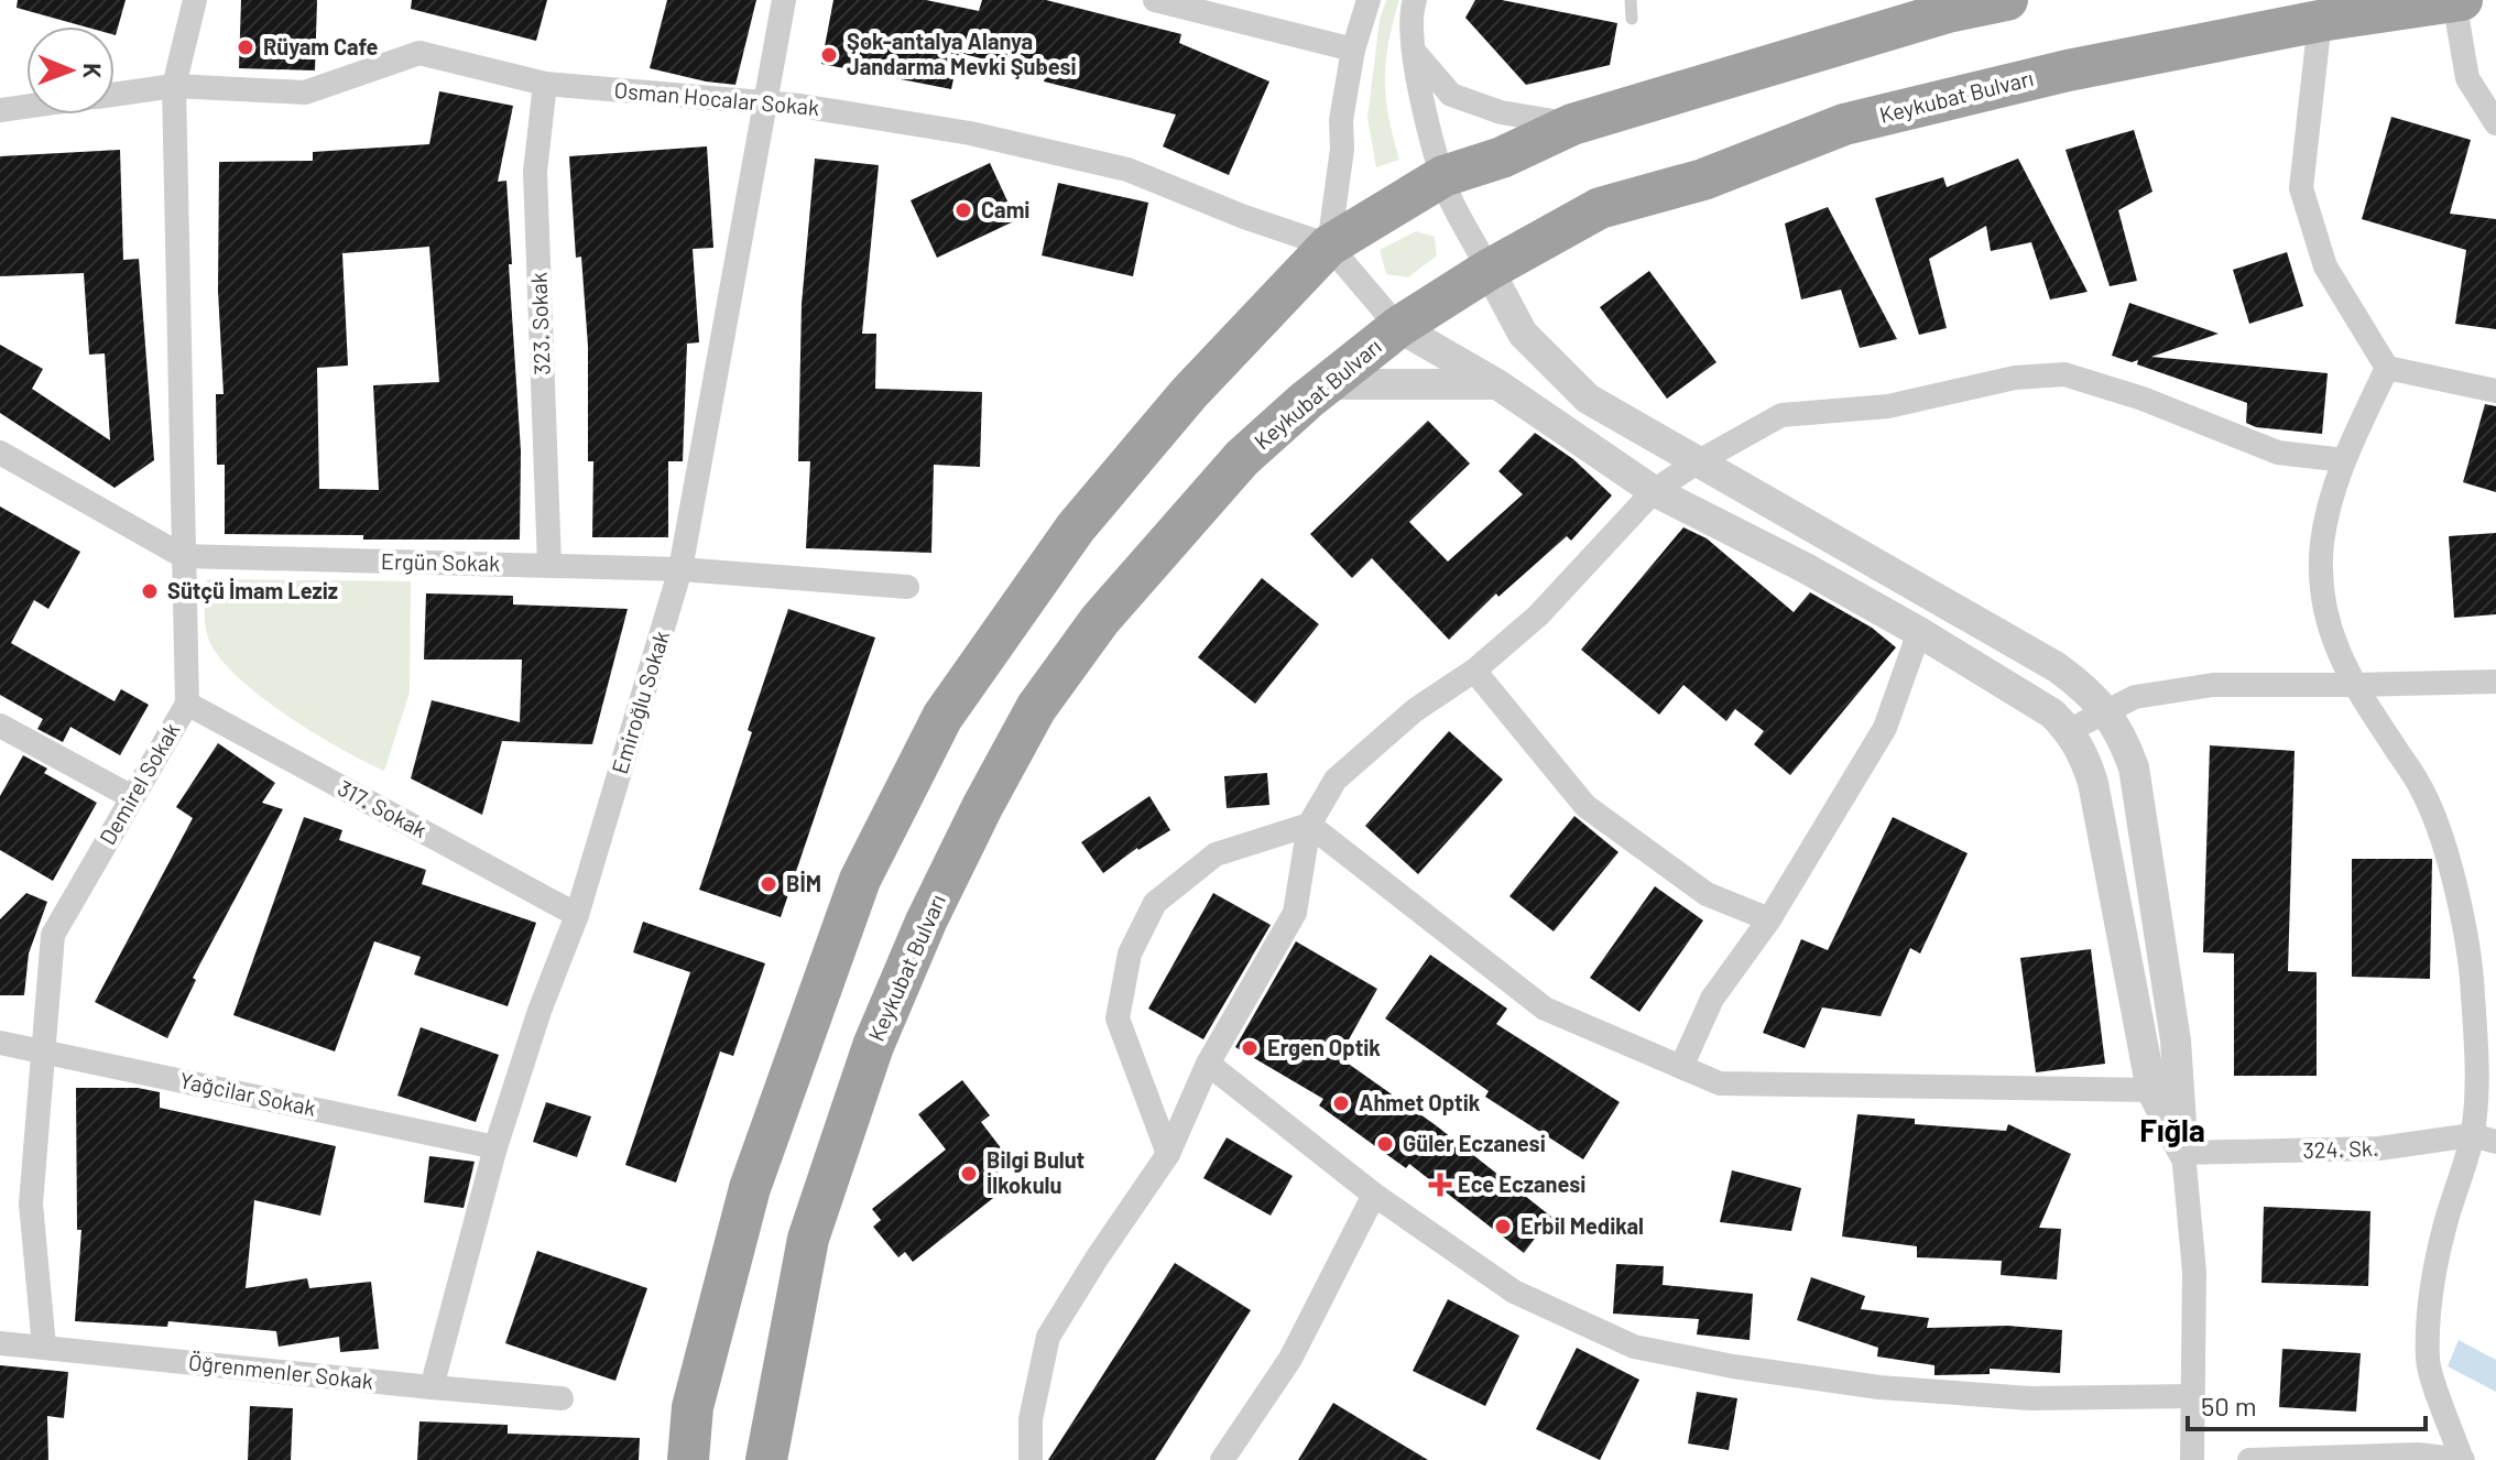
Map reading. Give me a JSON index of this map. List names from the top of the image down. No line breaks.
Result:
{"streets":{"highway":["Keykubat Bulvarı"],"street":["Osman Hocalar Sokak","323. Sokak","Ergün Sokak","Emiroğlu Sokak","Demirel Sokak","317. Sokak","Yağcilar Sokak","324. Sk.","Öğrenmenler Sokak"]},"crossings":[["Osman Hocalar Sokak","323. Sokak"],["Osman Hocalar Sokak","Emiroğlu Sokak"],["Osman Hocalar Sokak","Demirel Sokak"],["323. Sokak","Ergün Sokak"],["Ergün Sokak","Emiroğlu Sokak"],["Ergün Sokak","Demirel Sokak"],["Emiroğlu Sokak","317. Sokak"],["Emiroğlu Sokak","Yağcilar Sokak"],["Emiroğlu Sokak","Öğrenmenler Sokak"],["Demirel Sokak","317. Sokak"],["Demirel Sokak","Yağcilar Sokak"],["Demirel Sokak","Öğrenmenler Sokak"]],"districts":["Fığla"],"places":{"other":["Rüyam Cafe","Şok-antalya Alanya Jandarma Mevki Şubesi","Cami","Sütçü İmam Leziz","BİM","Ergen Optik","Ahmet Optik","Güler Eczanesi","Bilgi Bulut İlkokulu","Erbil Medikal"],"health":["Ece Eczanesi"]},"scale_bar":"50 m","north":"right"}
